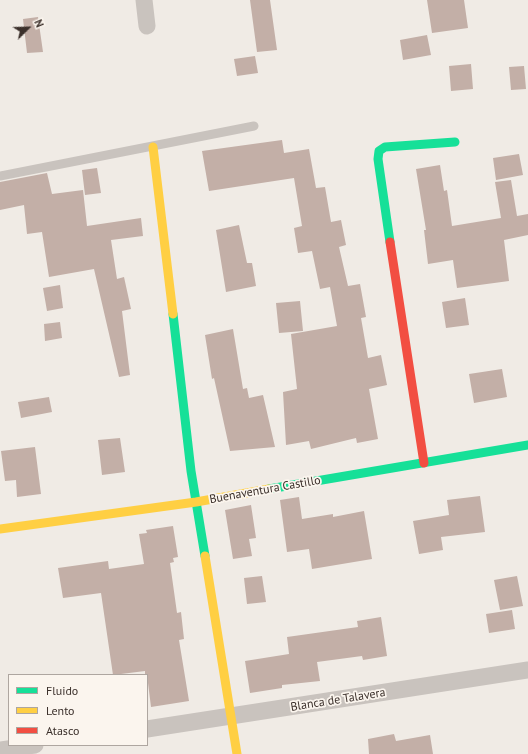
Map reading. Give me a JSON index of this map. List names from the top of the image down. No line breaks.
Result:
{"streets":{"street":["Buenaventura Castillo","Blanca de Talavera"]},"legend":["Fluido","Lento","Atasco"],"north":"top right"}
